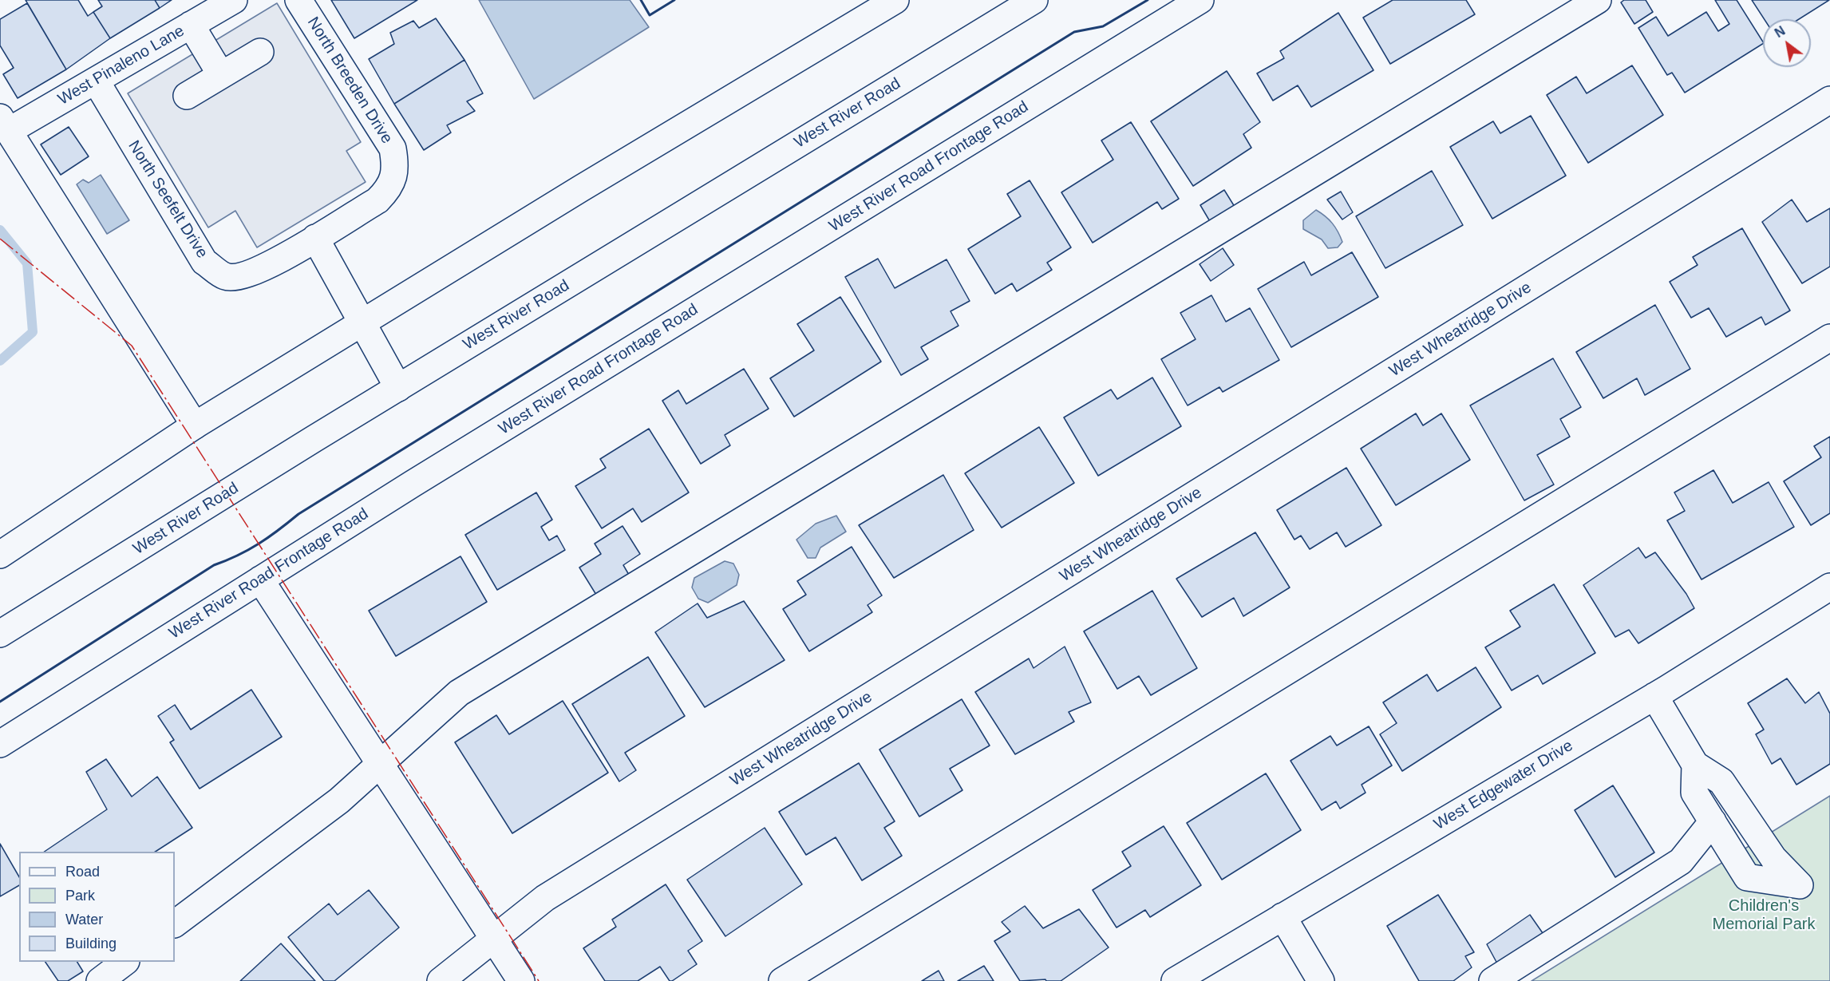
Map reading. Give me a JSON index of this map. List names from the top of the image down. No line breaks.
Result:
{"streets":{"street":["West Pinaleno Lane","North Breeden Drive","West River Road","West River Road Frontage Road","North Seefelt Drive","West Wheatridge Drive","West Edgewater Drive"]},"crossings":[["West Pinaleno Lane","North Seefelt Drive"],["North Breeden Drive","North Seefelt Drive"]],"parks":["Children's Memorial Park"],"legend":["Road","Park","Water","Building"],"north":"top left"}
